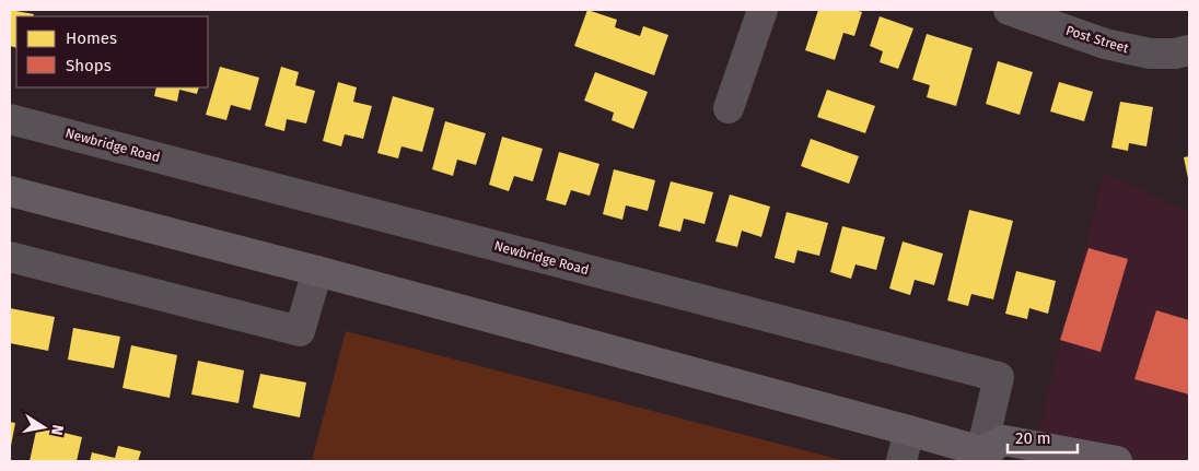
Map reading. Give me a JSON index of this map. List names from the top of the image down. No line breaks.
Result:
{"streets":{"street":["Post Street","Newbridge Road"]},"legend":["Homes","Shops"],"scale_bar":"20 m","north":"right"}
